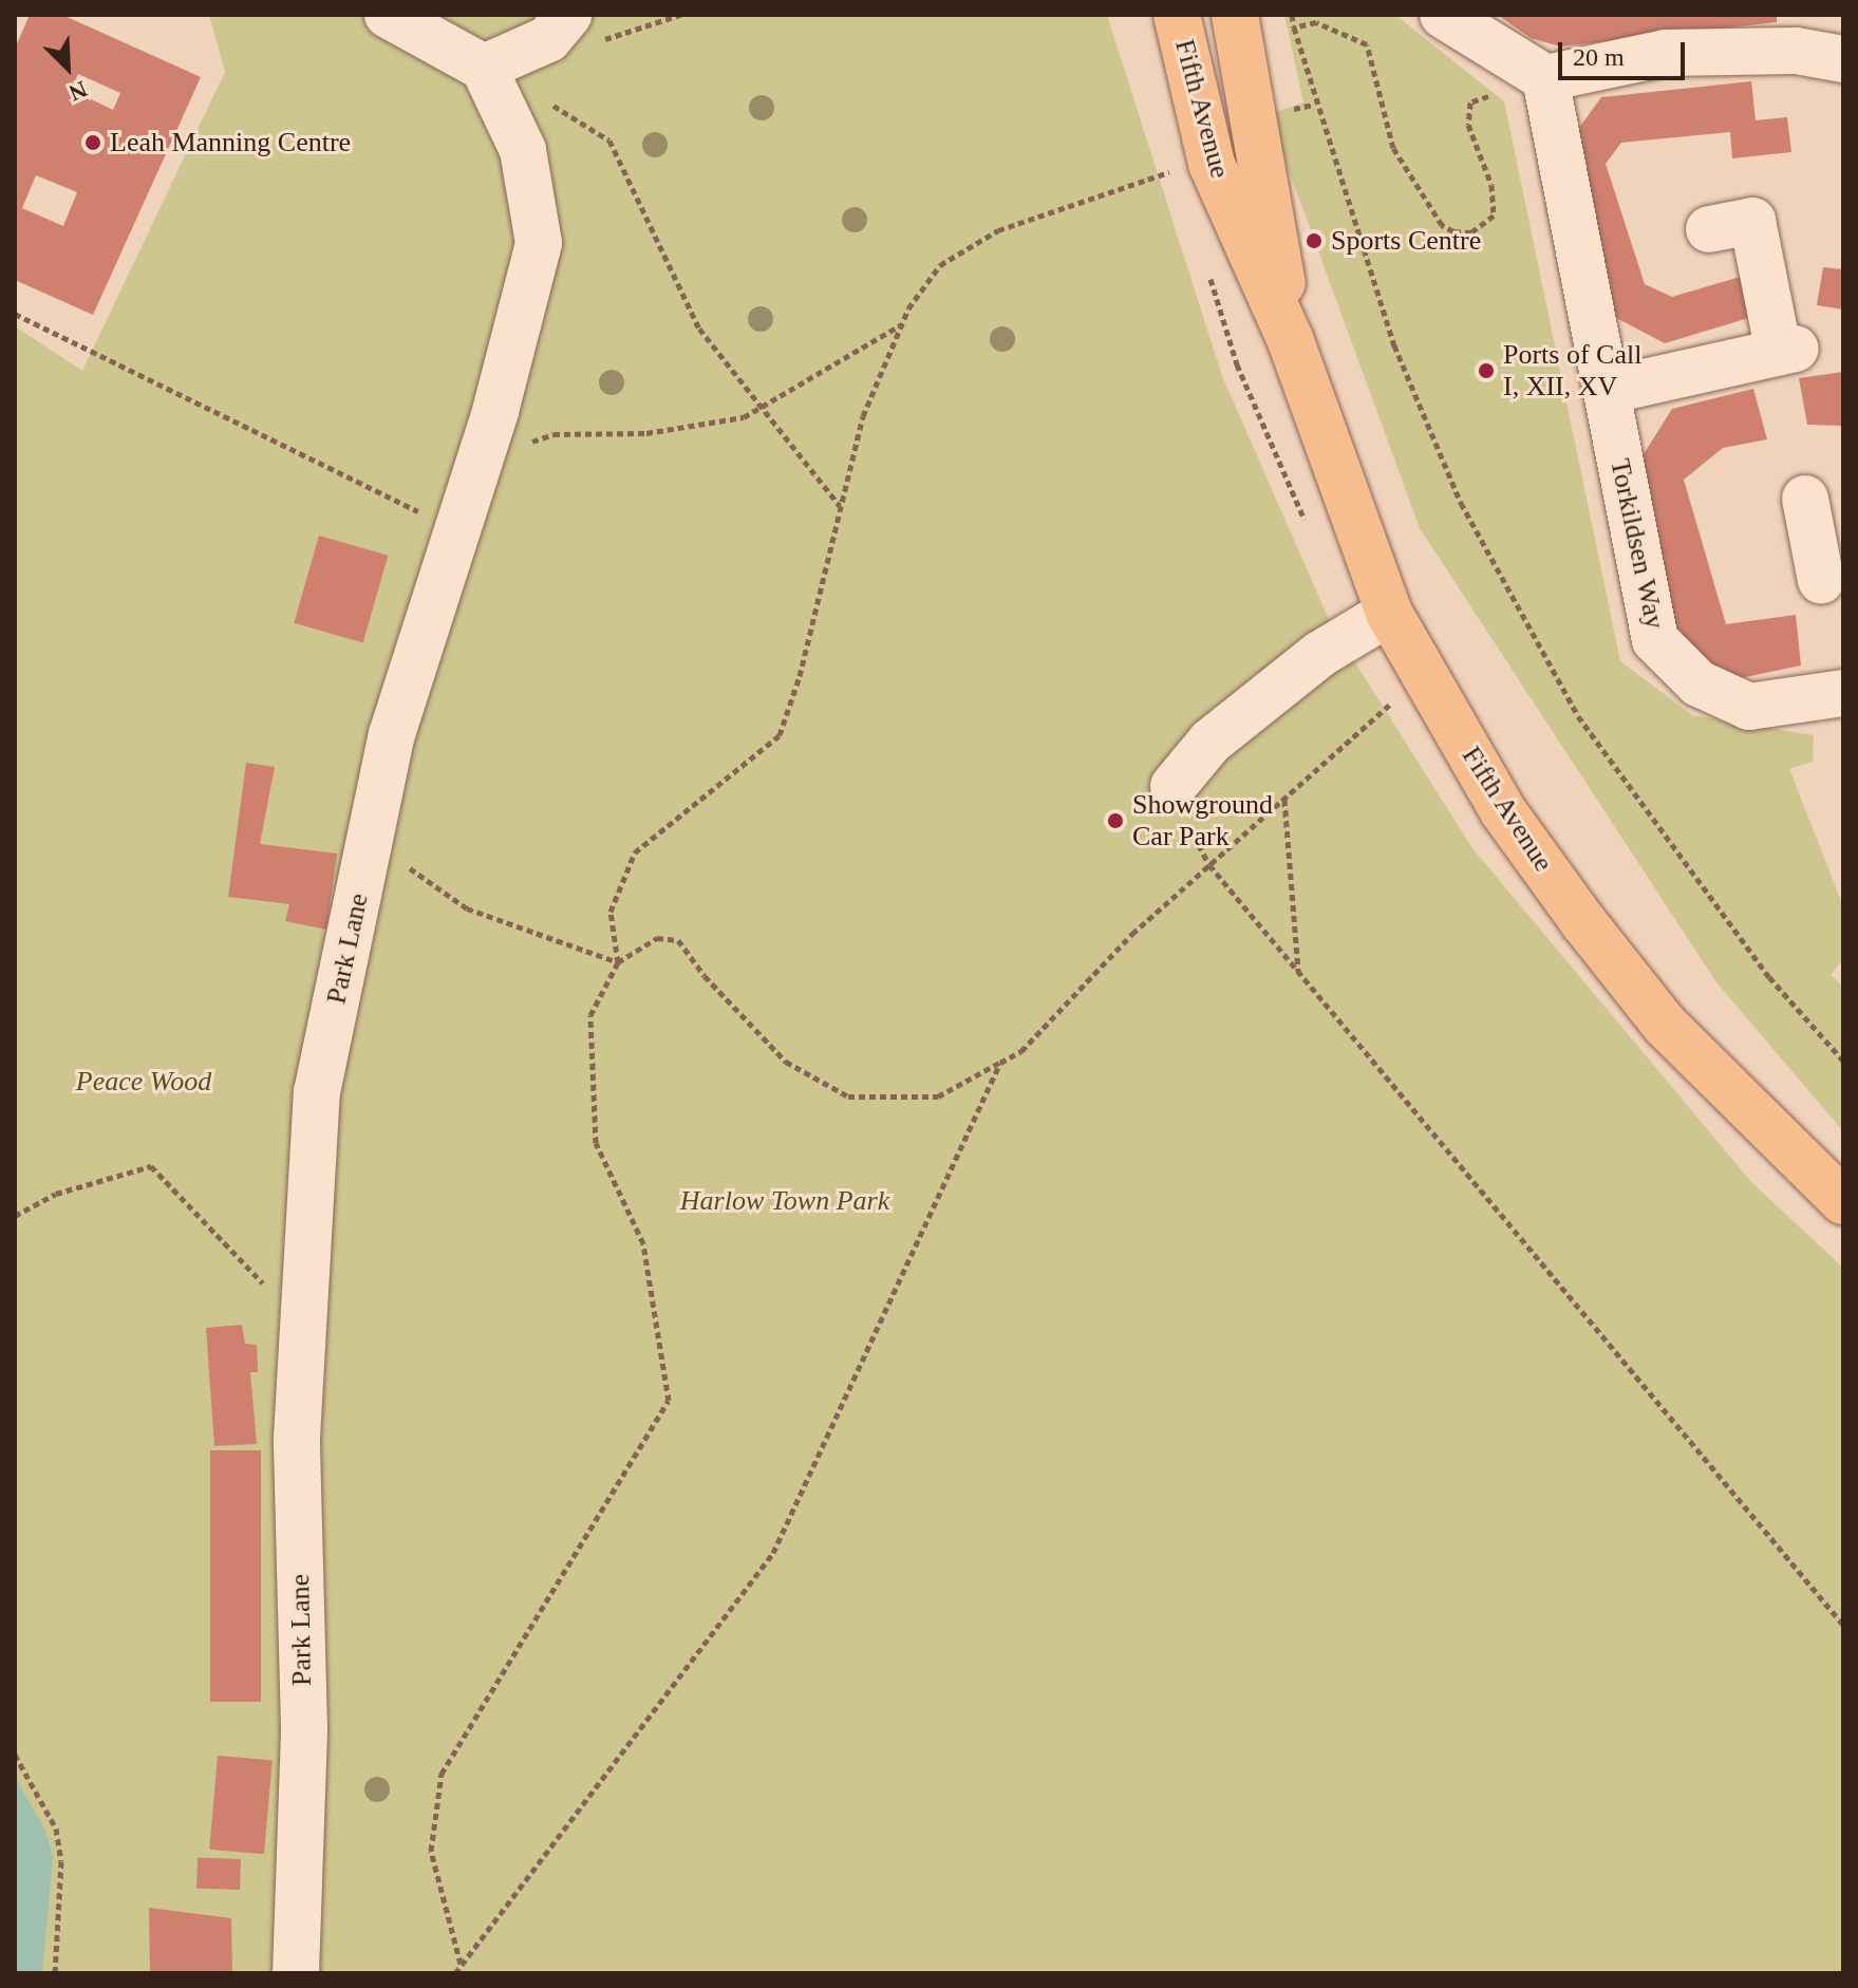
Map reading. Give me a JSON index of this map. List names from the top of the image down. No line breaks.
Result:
{"streets":{"main road":["Fifth Avenue"],"street":["Torkildsen Way","Park Lane"]},"parks":["Peace Wood","Harlow Town Park"],"places":["Leah Manning Centre","Sports Centre","Ports of Call I, XII, XV","Showground Car Park"],"scale_bar":"20 m","north":"bottom right"}
